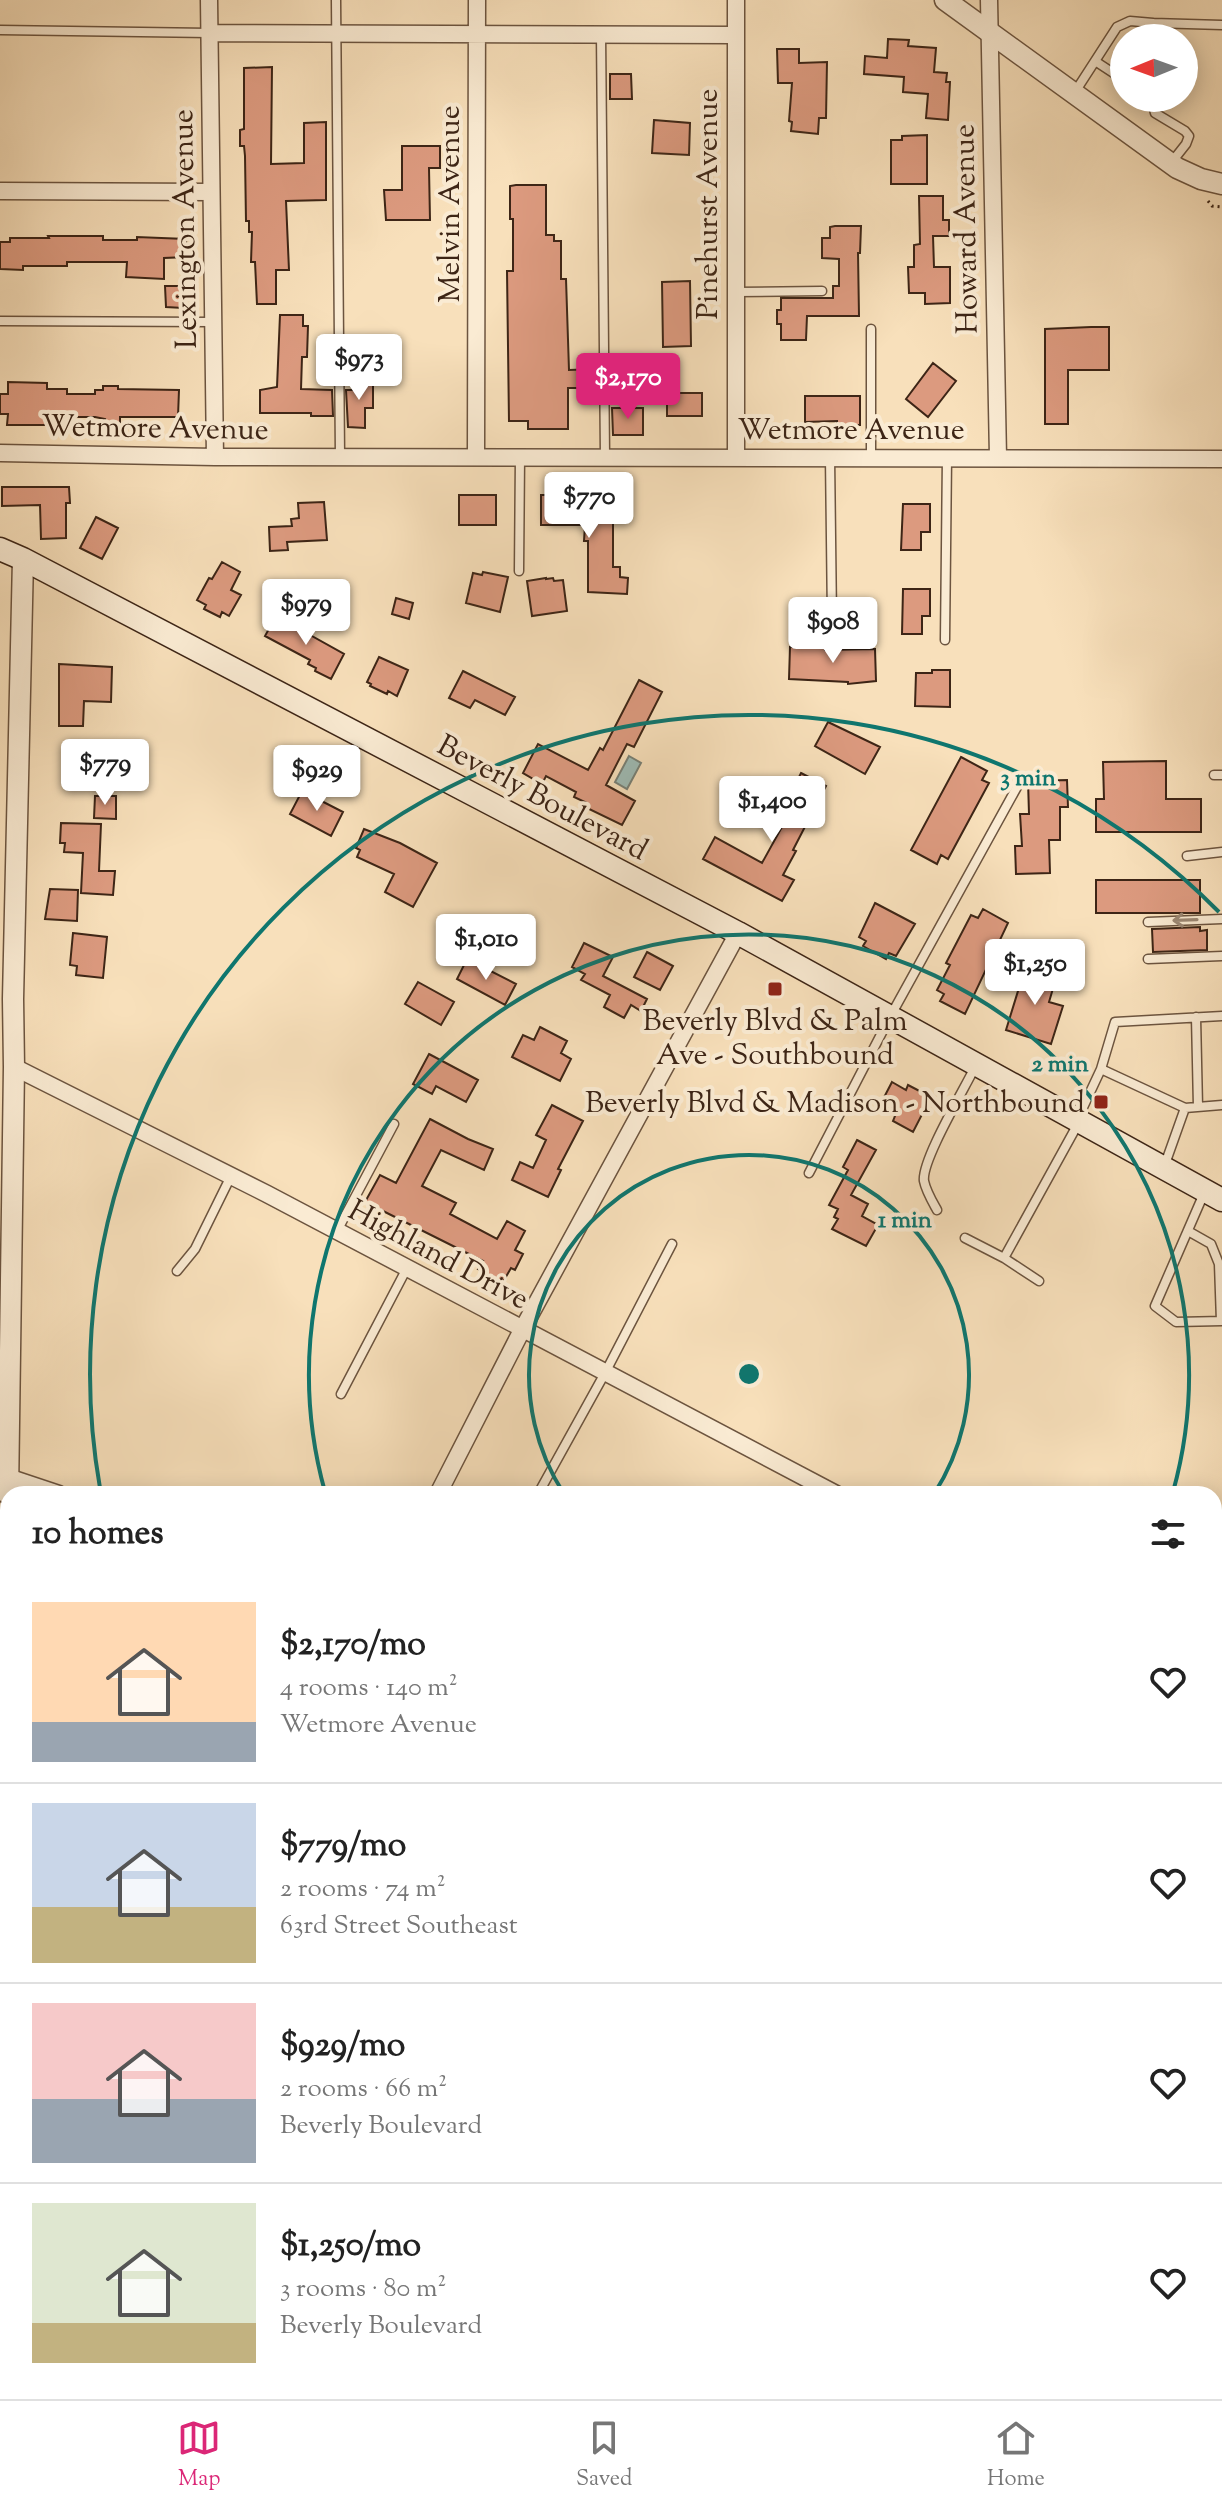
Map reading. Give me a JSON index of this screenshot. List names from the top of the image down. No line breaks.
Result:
{"streets":{"main road":["Beverly Boulevard"],"street":["Melvin Avenue","Pinehurst Avenue","Lexington Avenue","Howard Avenue","Wetmore Avenue","Highland Drive"]},"crossings":[["Melvin Avenue","Wetmore Avenue"],["Pinehurst Avenue","Wetmore Avenue"],["Lexington Avenue","Wetmore Avenue"],["Howard Avenue","Wetmore Avenue"]],"places":{"transit":["Beverly Blvd & Palm Ave - Southbound","Beverly Blvd & Madison - Northbound"]},"north":"left","page":{"price":["$973","$2,170","$770","$979","$908","$779","$929","$1,400","$1,010","$1,250"],"heading":"10 homes","list":[{"name":"$2,170/mo","note":"4 rooms · 140 m² · Wetmore Avenue"},{"name":"$779/mo","note":"2 rooms · 74 m² · 63rd Street Southeast"},{"name":"$929/mo","note":"2 rooms · 66 m² · Beverly Boulevard"},{"name":"$1,250/mo","note":"3 rooms · 80 m² · Beverly Boulevard"}],"tabs":["Map","Saved","Home"]},"rings":["3 min","2 min","1 min"]}
